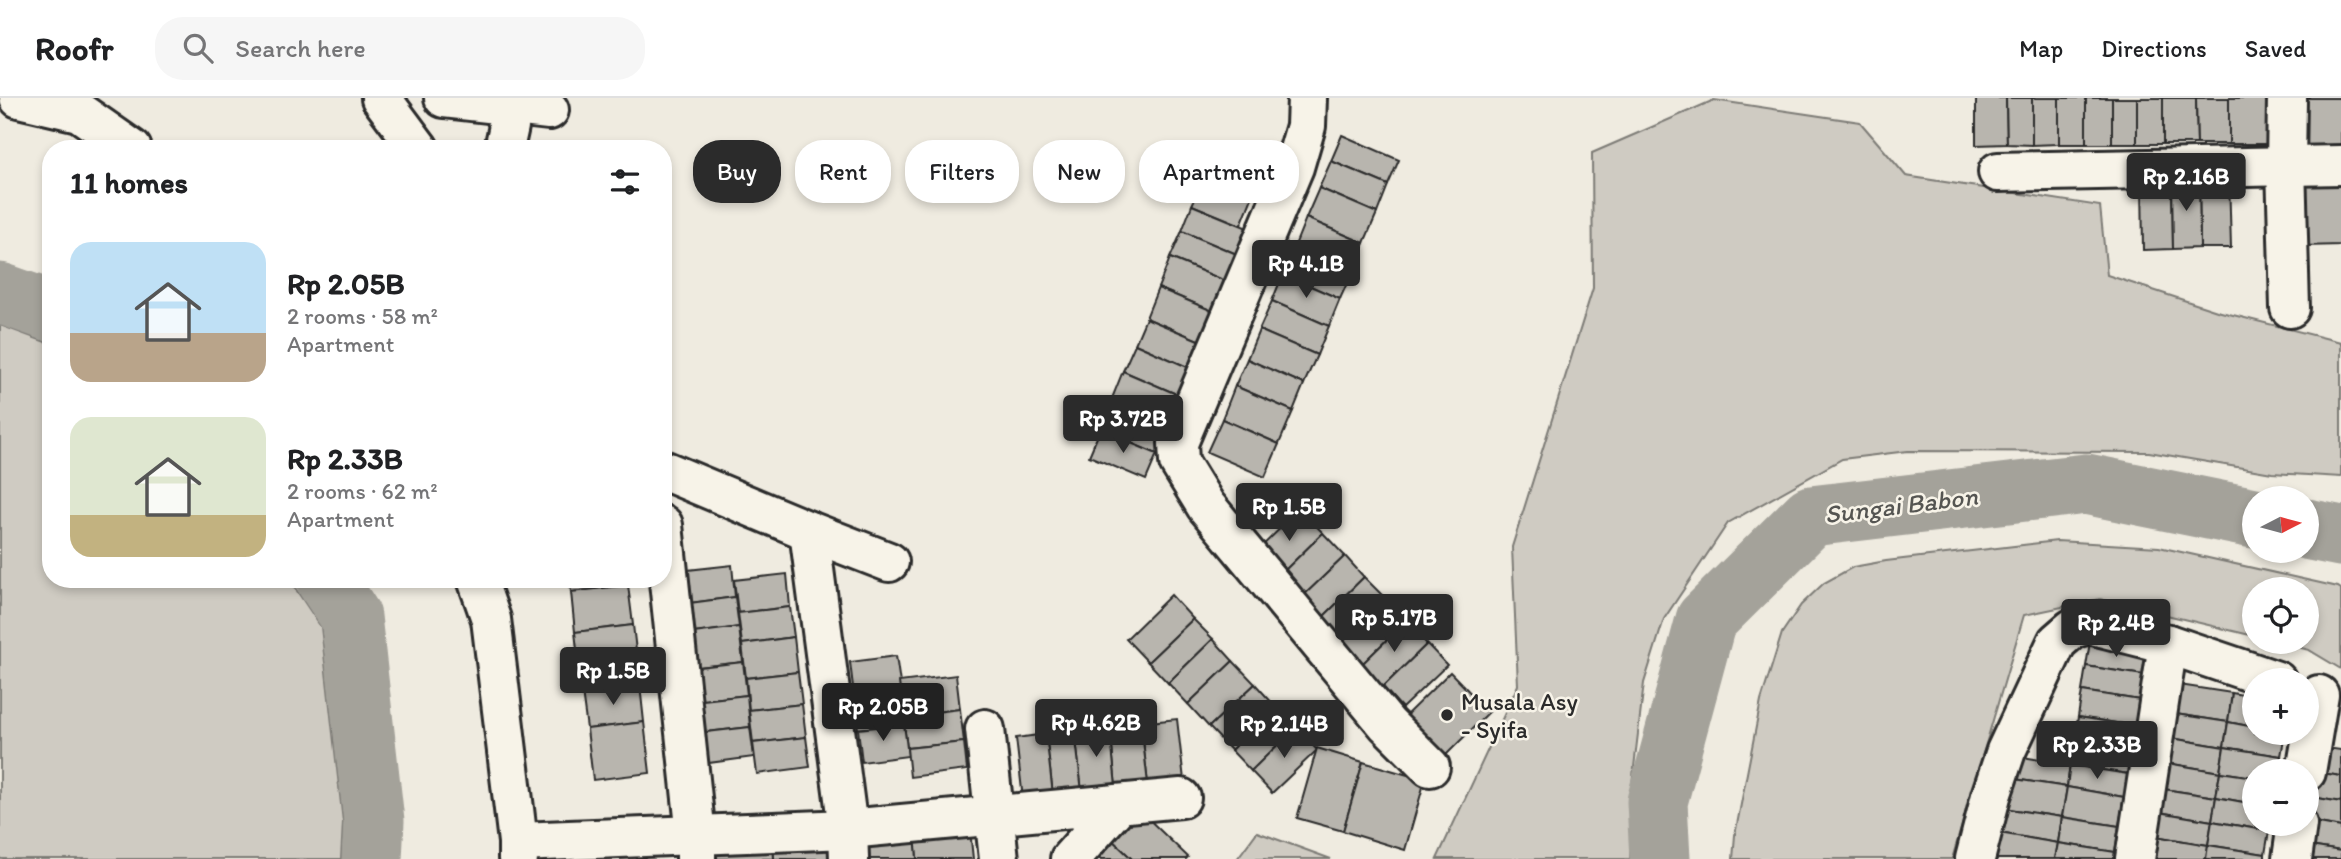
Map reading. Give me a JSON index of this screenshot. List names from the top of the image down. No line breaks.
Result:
{"water":["Sungai Babon"],"places":["Musala Asy - Syifa"],"north":"right","page":{"header":"Roofr","search":"Search here","nav":["Map","Directions","Saved"],"chip":["Buy","Rent","Filters","New","Apartment"],"heading":"11 homes","price":["Rp 2.16B","Rp 4.1B","Rp 3.72B","Rp 1.5B","Rp 5.17B","Rp 2.4B","Rp 1.5B","Rp 2.05B","Rp 4.62B","Rp 2.14B","Rp 2.33B"],"list":[{"name":"Rp 2.05B","note":"2 rooms · 58 m² · Apartment"},{"name":"Rp 2.33B","note":"2 rooms · 62 m² · Apartment"}],"map_buttons":["+","−"]}}
